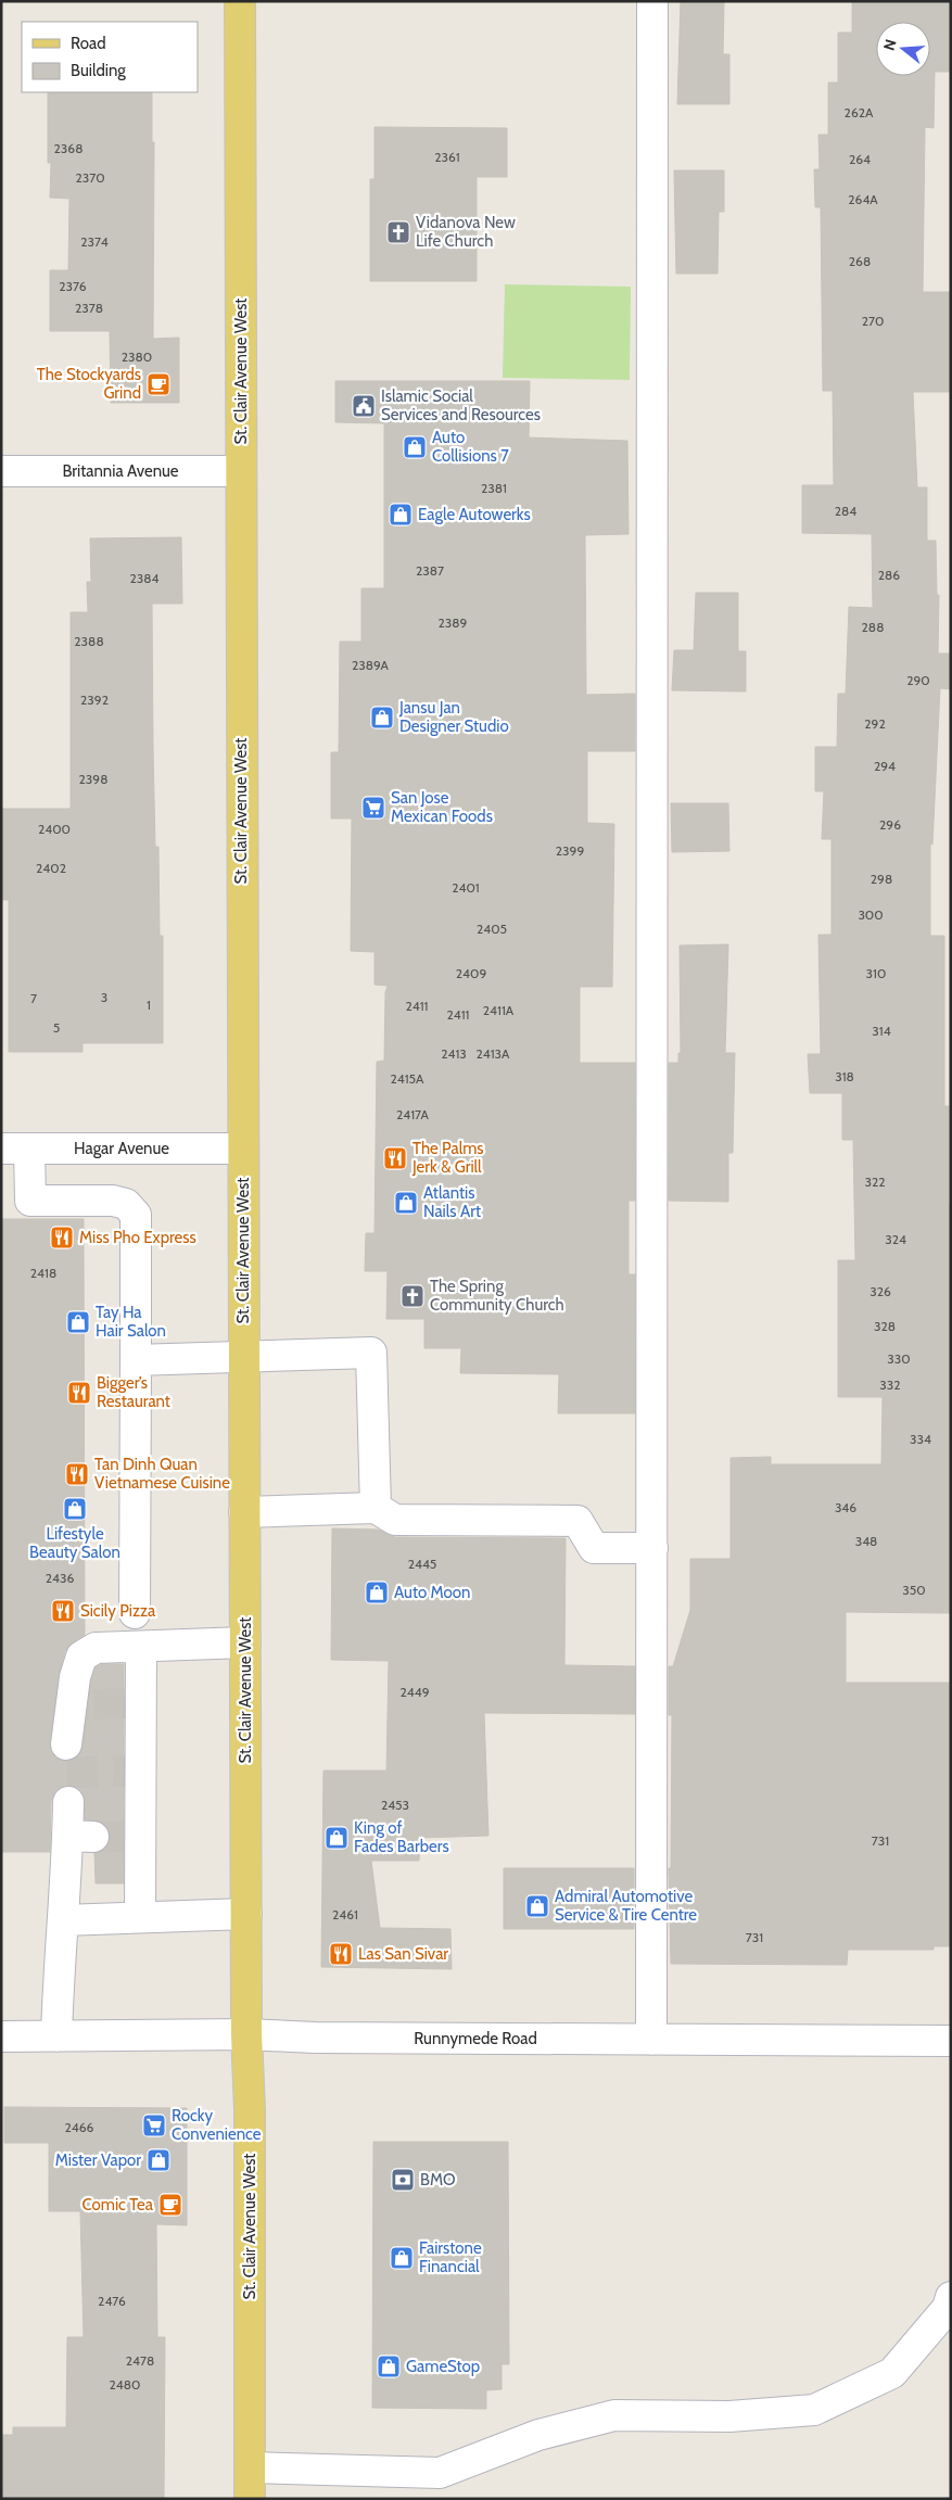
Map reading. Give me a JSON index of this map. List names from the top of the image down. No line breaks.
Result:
{"streets":{"main road":["St. Clair Avenue West"],"street":["Britannia Avenue","Hagar Avenue","Runnymede Road"]},"crossings":[["St. Clair Avenue West","Britannia Avenue"],["St. Clair Avenue West","Hagar Avenue"],["St. Clair Avenue West","Runnymede Road"]],"places":{"church":["Vidanova New Life Church","The Spring Community Church"],"cafe":["The Stockyards Grind","Comic Tea"],"public building":["Islamic Social Services and Resources"],"shop":["Auto Collisions 7","Eagle Autowerks","Jansu Jan Designer Studio","Atlantis Nails Art","Tay Ha Hair Salon","Lifestyle Beauty Salon","Auto Moon","King of Fades Barbers","Admiral Automotive Service & Tire Centre","Mister Vapor","Fairstone Financial","GameStop"],"supermarket":["San Jose Mexican Foods","Rocky Convenience"],"restaurant":["The Palms Jerk & Grill","Miss Pho Express","Bigger’s Restaurant","Tan Dinh Quan Vietnamese Cuisine","Sicily Pizza","Las San Sivar"],"bank":["BMO"]},"house_numbers":["262A","2368","2361","264","2370","264A","2374","268","2376","2378","270","2380","2381","284","2387","286","2384","2389","288","2388","2389A","290","2392","292","294","2398","296","2400","2399","2402","298","2401","300","2405","2409","310","3","7","1","2411","2411A","2411","5","314","2413","2413A","318","2415A","2417A","322","324","2418","326","328","330","332","334","346","348","2445","2436","350","2449","2453","731","2461","731","2466","2476","2478","2480"],"legend":["Road","Building"],"north":"left"}
